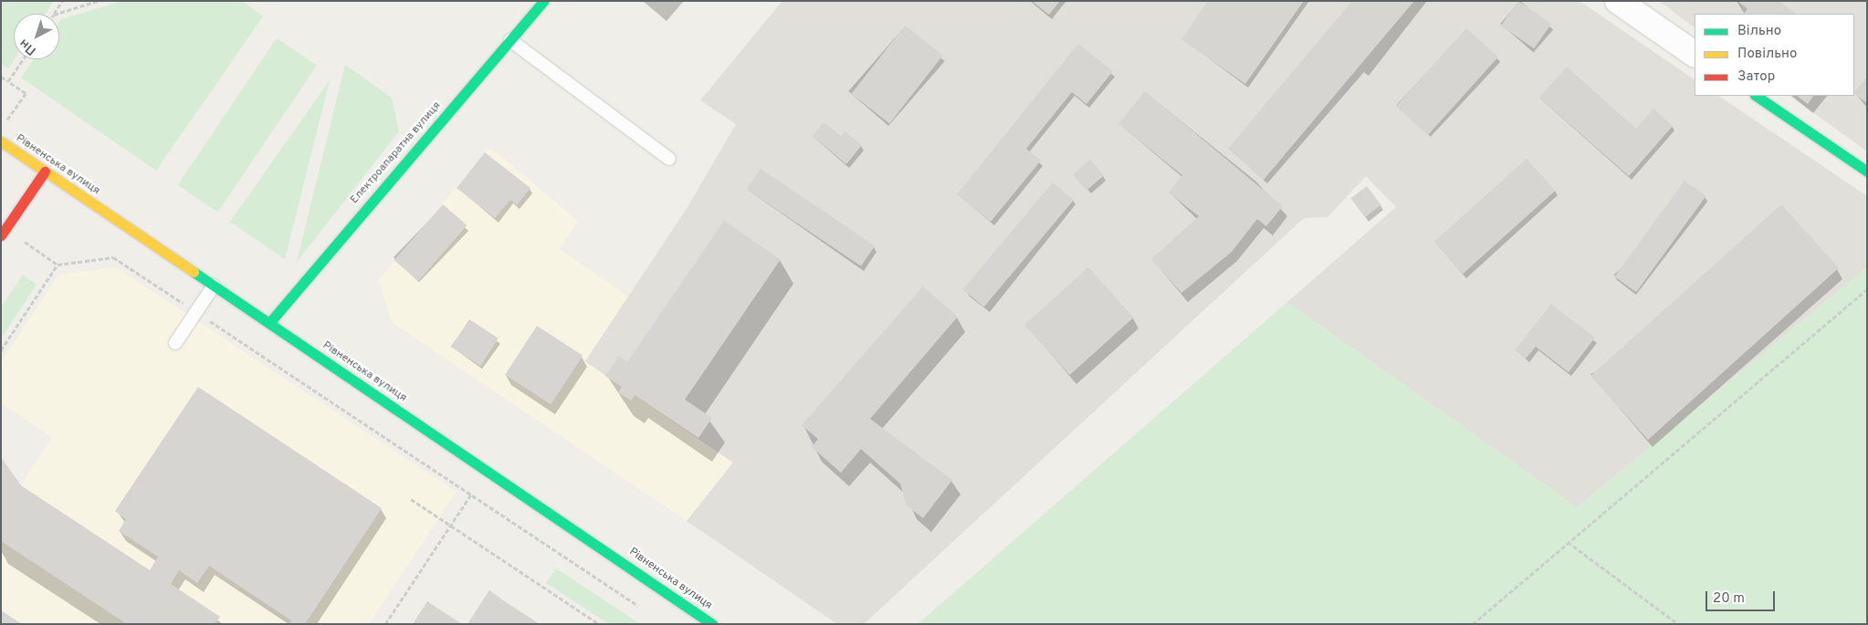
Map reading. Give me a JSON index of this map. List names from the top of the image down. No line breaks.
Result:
{"streets":{"main road":["Електроапаратна вулиця","Рівненська вулиця"]},"crossings":[["Електроапаратна вулиця","Рівненська вулиця"]],"legend":["Вільно","Повільно","Затор"],"scale_bar":"20 m","north":"bottom left"}
